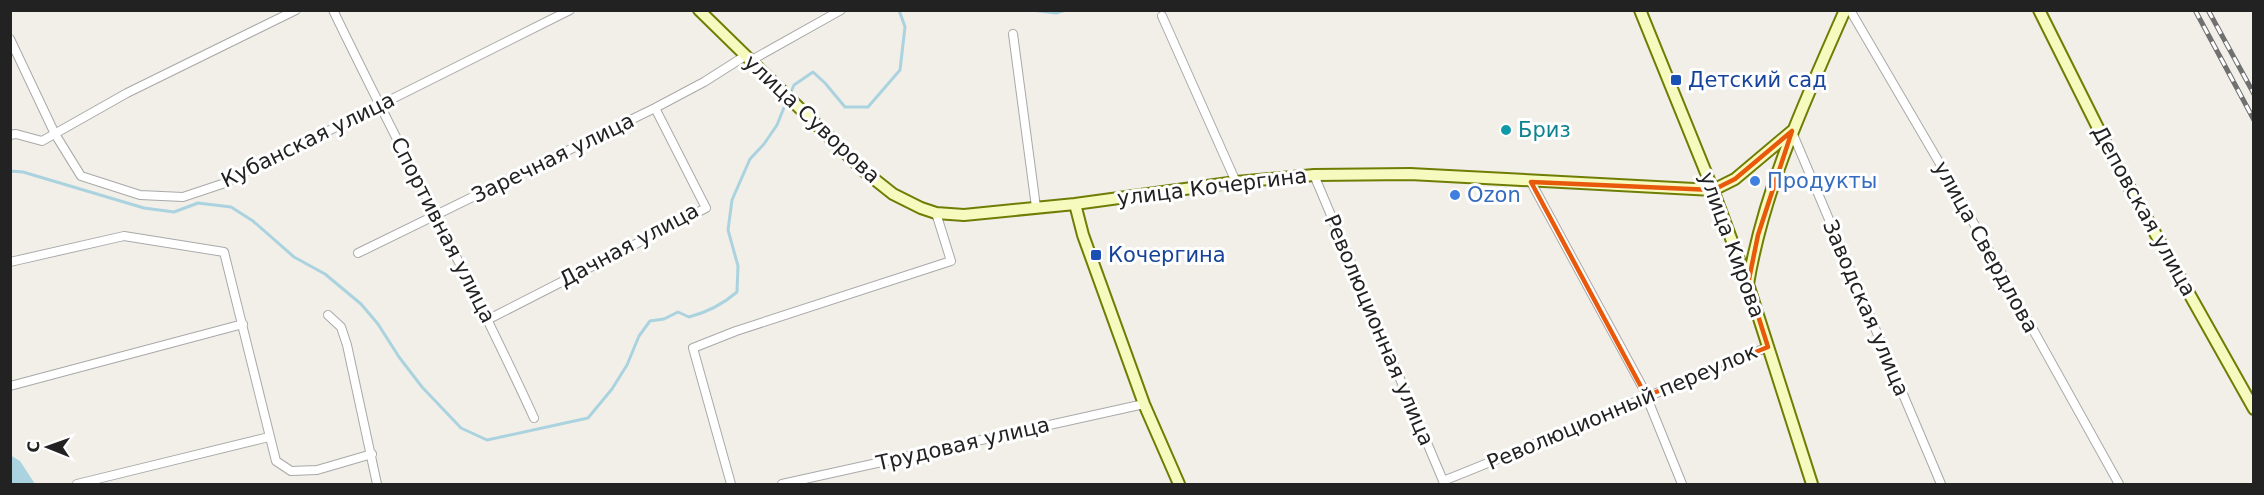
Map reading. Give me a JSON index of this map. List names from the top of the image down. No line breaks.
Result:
{"streets":{"street":["улица Суворова","Кубанская улица","Заречная улица","улица Кочергина","Деповская улица","Спортивная улица","Дачная улица","улица Кирова","улица Свердлова","Заводская улица","Революционная улица","Революционный переулок","Трудовая улица"]},"crossings":[["улица Суворова","Заречная улица"],["улица Суворова","улица Кочергина"],["Кубанская улица","Спортивная улица"],["Заречная улица","Спортивная улица"],["Заречная улица","Дачная улица"],["улица Кочергина","улица Кирова"],["улица Кочергина","Революционная улица"],["Спортивная улица","Дачная улица"],["улица Кирова","Революционный переулок"],["Революционная улица","Революционный переулок"]],"places":{"transit":["Детский сад","Кочергина"],"other":["Бриз","Продукты","Ozon"]},"north":"left"}
